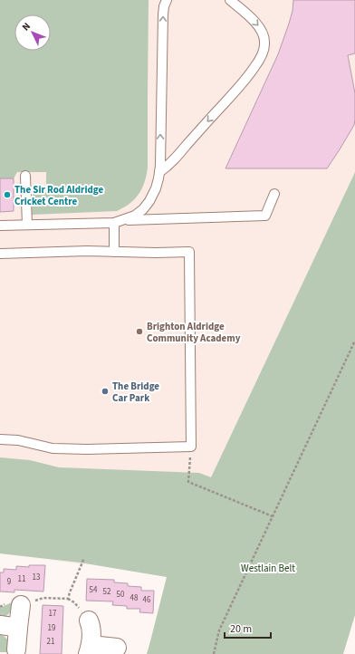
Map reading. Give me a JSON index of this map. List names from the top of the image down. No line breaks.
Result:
{"parks":["Westlain Belt"],"places":["The Sir Rod Aldridge Cricket Centre","Brighton Aldridge Community Academy","The Bridge Car Park"],"house_numbers":["13","11","9","54","52","50","48","46","17","19","21"],"scale_bar":"20 m","north":"top left"}
